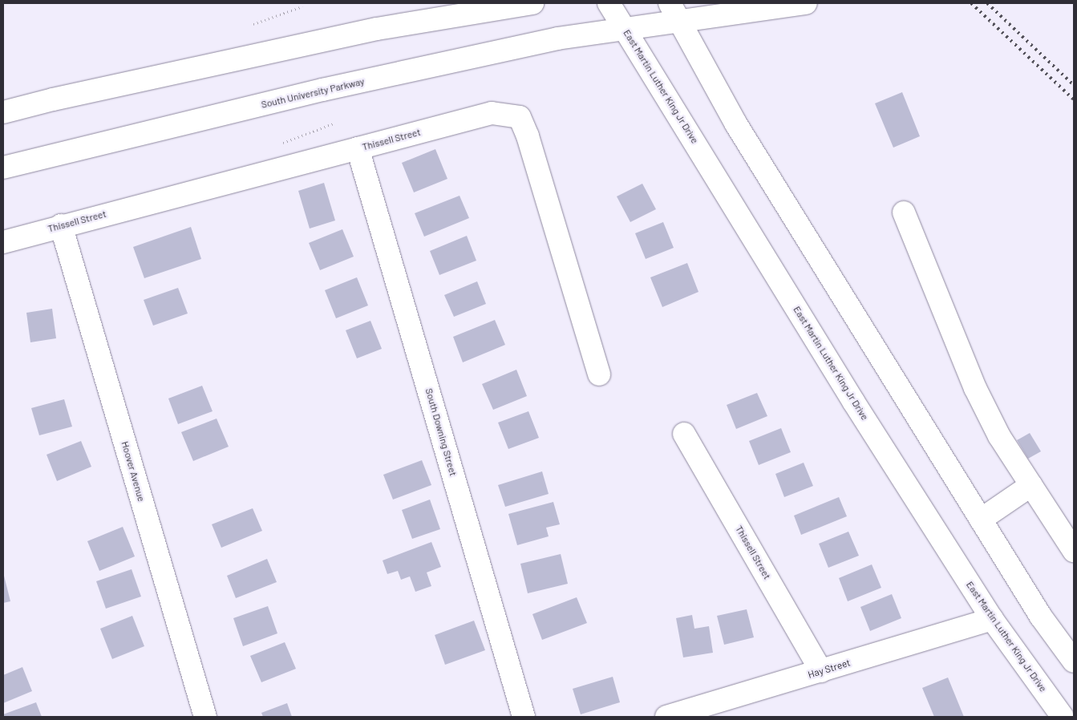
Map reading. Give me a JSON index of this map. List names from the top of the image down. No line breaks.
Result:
{"streets":{"main road":["East Martin Luther King Jr Drive","South University Parkway","Thissell Street","South Downing Street","Hoover Avenue","Hay Street"]},"crossings":[["East Martin Luther King Jr Drive","South University Parkway"],["East Martin Luther King Jr Drive","Hay Street"],["Thissell Street","South Downing Street"],["Thissell Street","Hoover Avenue"],["Thissell Street","Hay Street"]]}
